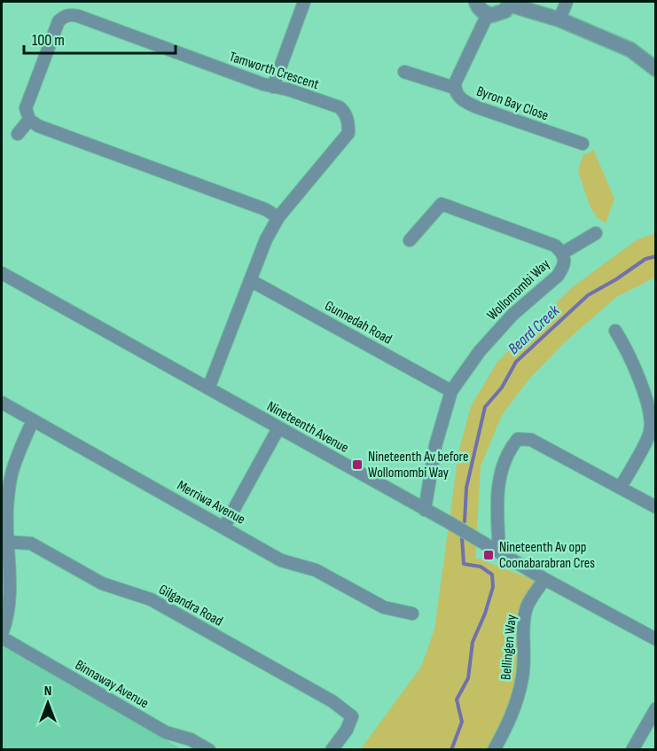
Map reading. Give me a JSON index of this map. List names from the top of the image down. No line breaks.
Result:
{"streets":{"street":["Tamworth Crescent","Byron Bay Close","Wollomombi Way","Gunnedah Road","Nineteenth Avenue","Merriwa Avenue","Gilgandra Road","Bellingen Way","Binnaway Avenue"]},"crossings":[["Tamworth Crescent","Gunnedah Road"],["Tamworth Crescent","Nineteenth Avenue"],["Wollomombi Way","Gunnedah Road"],["Wollomombi Way","Nineteenth Avenue"],["Nineteenth Avenue","Bellingen Way"]],"water":["Beard Creek"],"places":{"transit":["Nineteenth Av before Wollomombi Way","Nineteenth Av opp Coonabarabran Cres"]},"scale_bar":"100 m","north":"top"}
